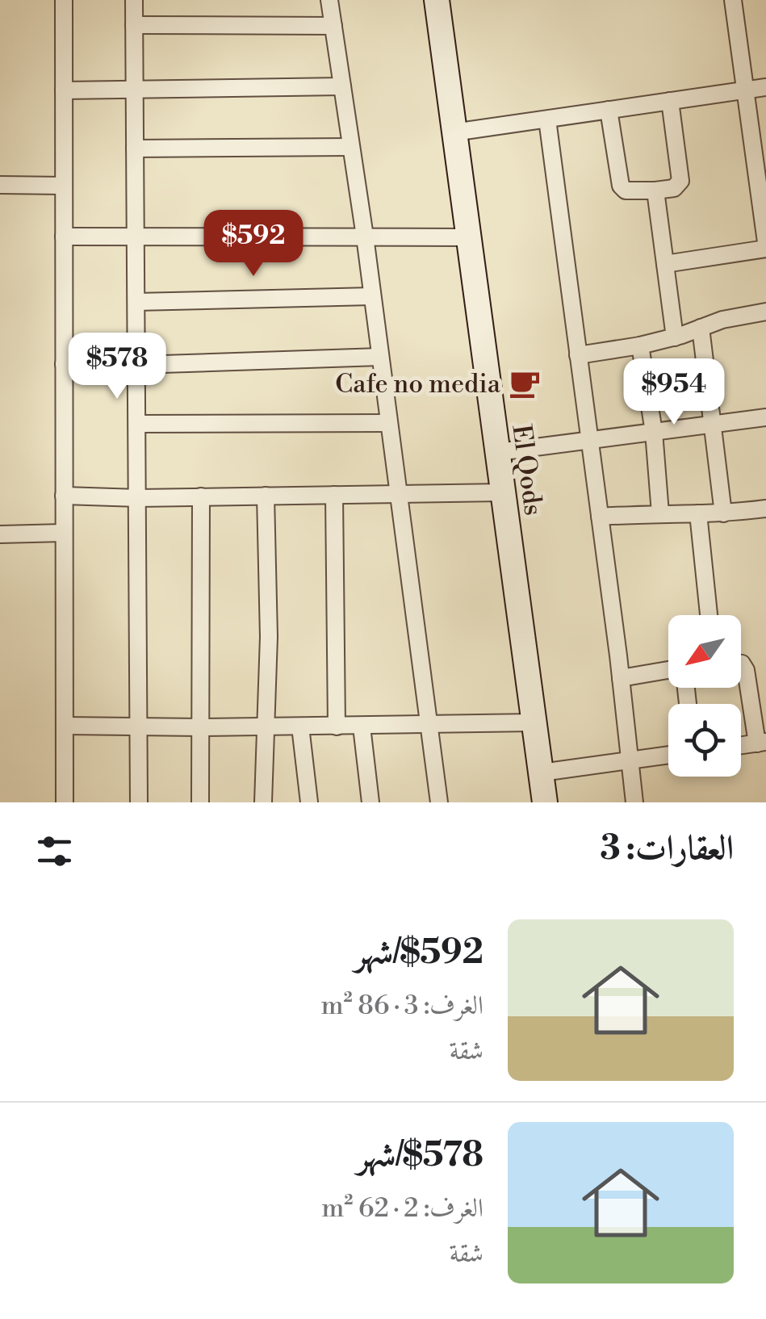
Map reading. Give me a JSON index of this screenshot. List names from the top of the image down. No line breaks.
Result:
{"streets":{"street":["El Qods"]},"places":{"cafe":["Cafe no media"]},"north":"bottom left","page":{"price":["$592","$578","$954"],"heading":"العقارات: 3","list":[{"name":"$592/شهر","note":"الغرف: 3 · 86 m² · شقة"},{"name":"$578/شهر","note":"الغرف: 2 · 62 m² · شقة"}]}}
